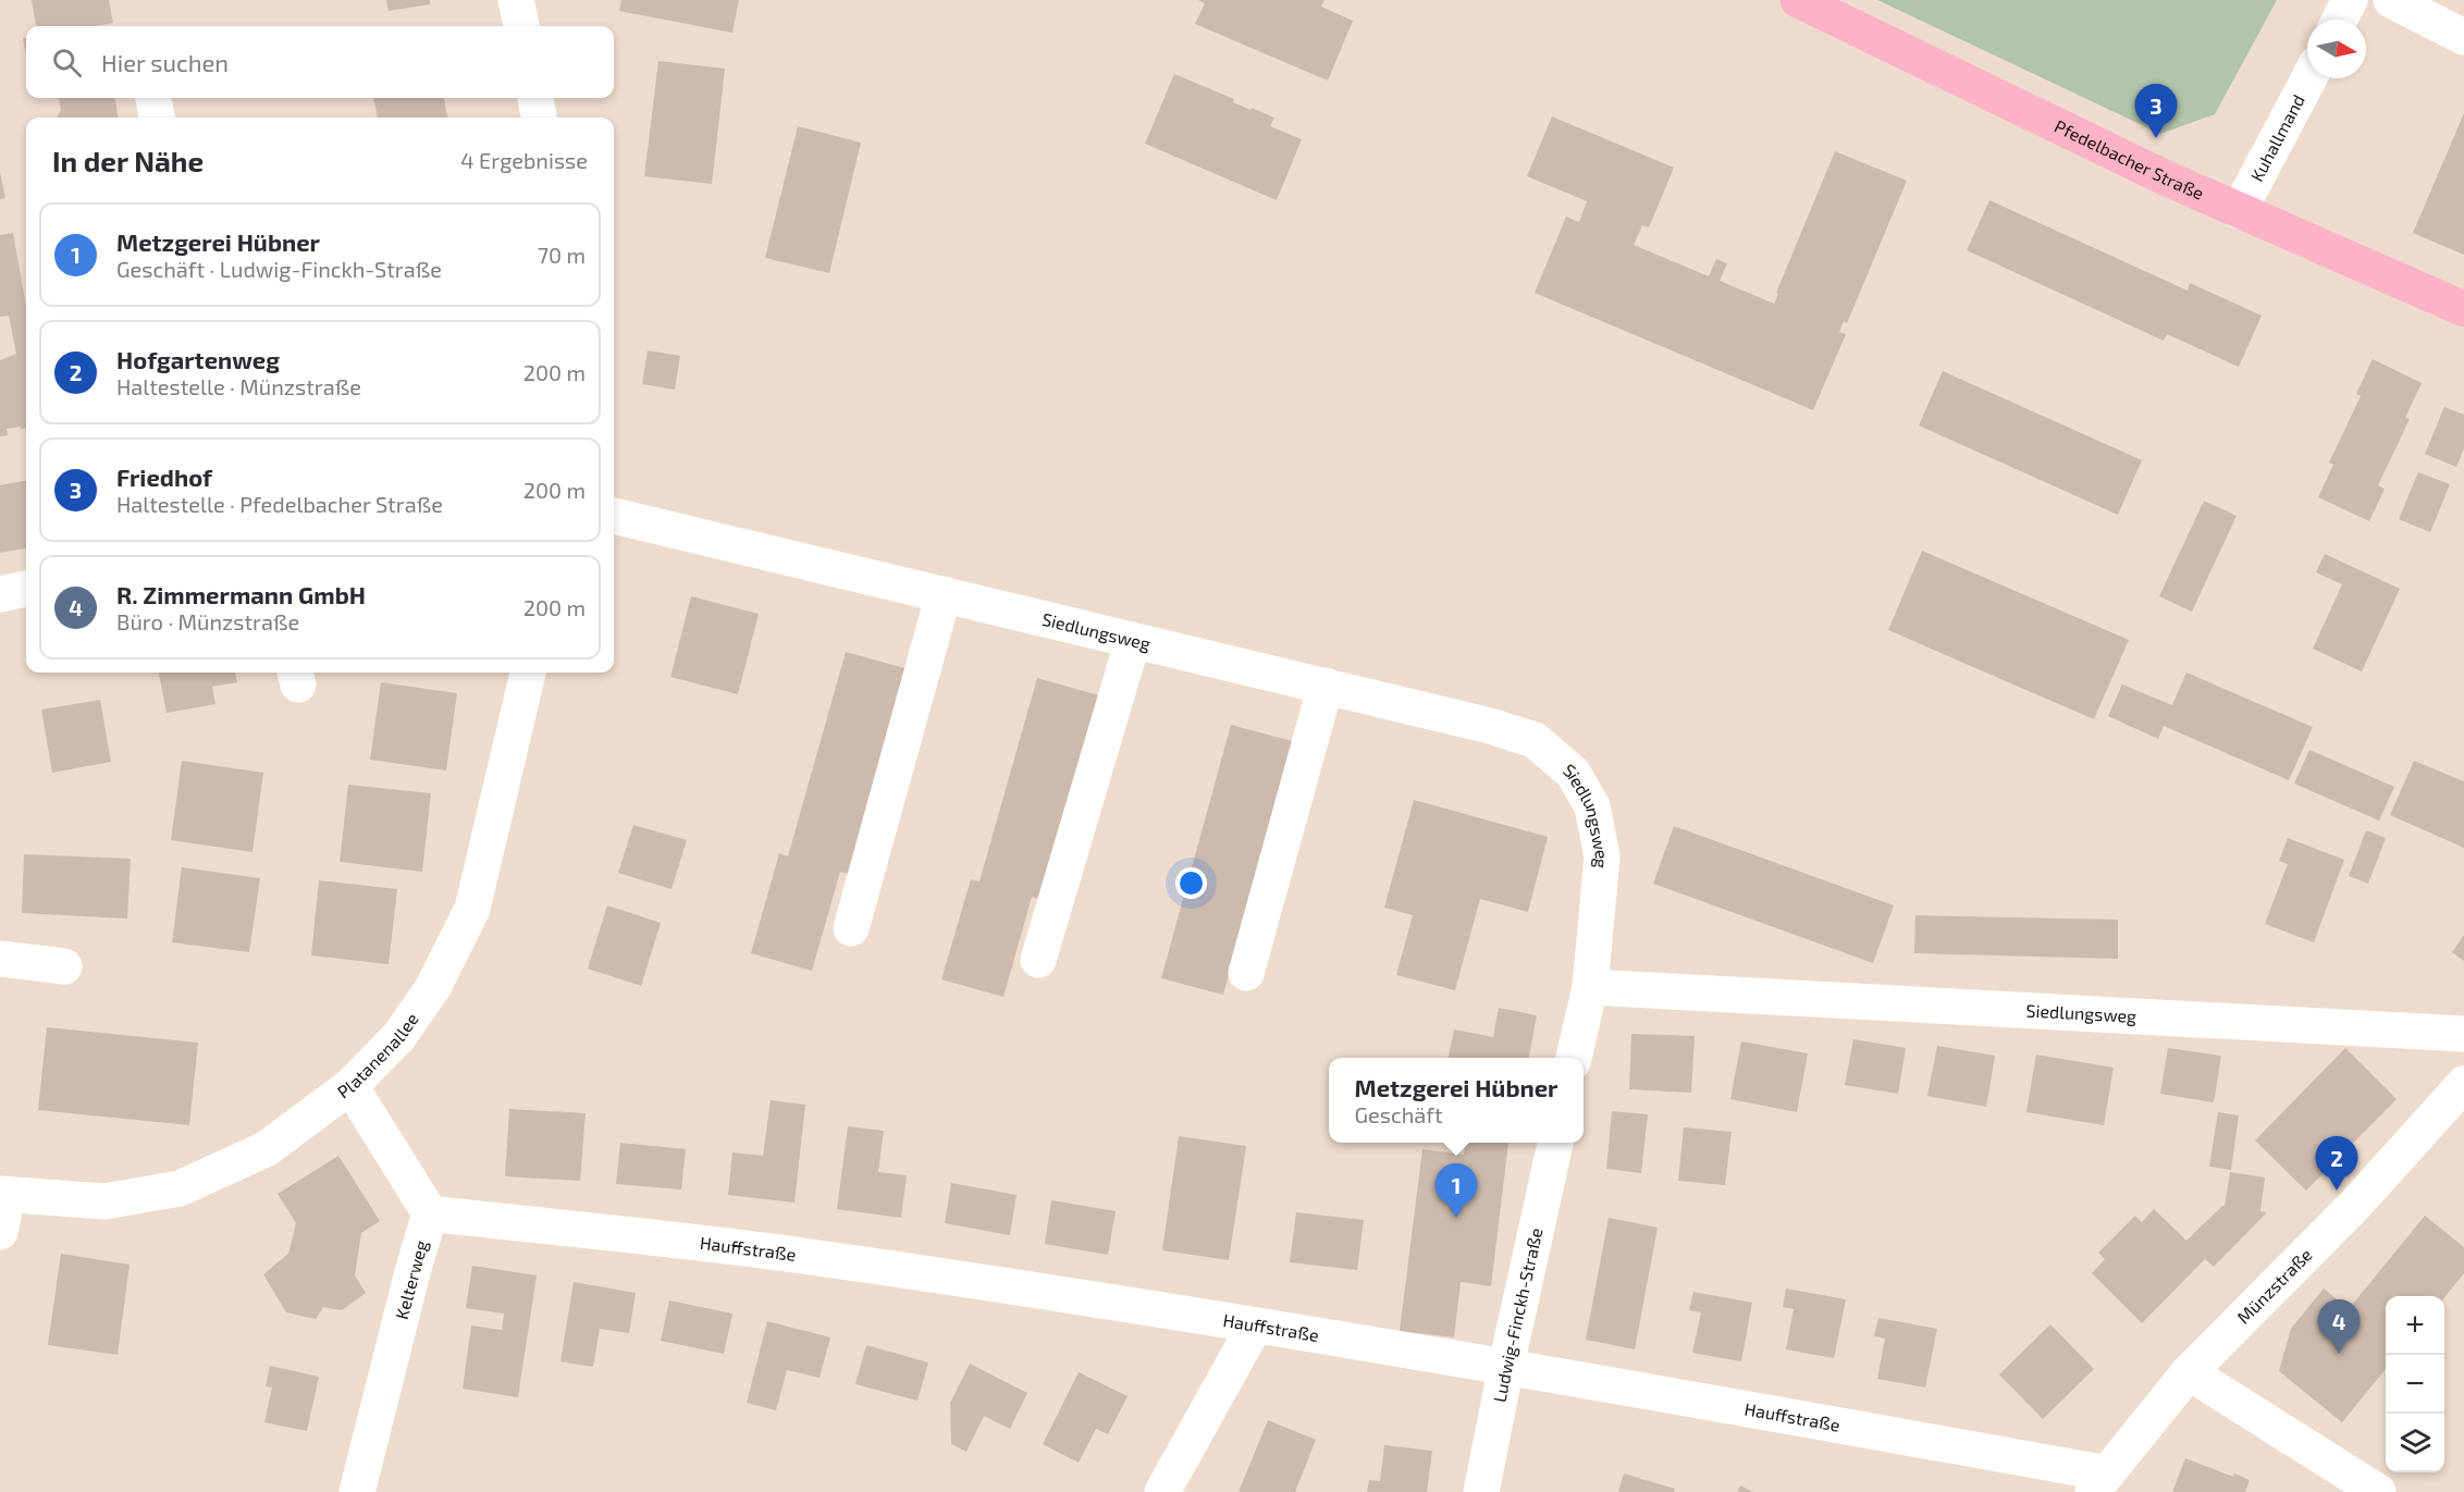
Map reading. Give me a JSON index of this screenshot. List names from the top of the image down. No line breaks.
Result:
{"streets":{"main road":["Pfedelbacher Straße"],"street":["Kuhallmand","Siedlungsweg","Platanenallee","Hauffstraße","Kelterweg","Münzstraße","Ludwig-Finckh-Straße"]},"crossings":[["Kuhallmand","Pfedelbacher Straße"],["Hauffstraße","Kelterweg"],["Hauffstraße","Münzstraße"],["Hauffstraße","Ludwig-Finckh-Straße"]],"north":"right","page":{"search":"Hier suchen","pins":["3","2","1","4"],"heading":["In der Nähe","4 Ergebnisse"],"list":[{"mark":"1","name":"Metzgerei Hübner","note":"Geschäft · Ludwig-Finckh-Straße","value":"70 m"},{"mark":"2","name":"Hofgartenweg","note":"Haltestelle · Münzstraße","value":"200 m"},{"mark":"3","name":"Friedhof","note":"Haltestelle · Pfedelbacher Straße","value":"200 m"},{"mark":"4","name":"R. Zimmermann GmbH","note":"Büro · Münzstraße","value":"200 m"}],"popup":["Metzgerei Hübner","Geschäft"],"map_buttons":["+","−"]}}
